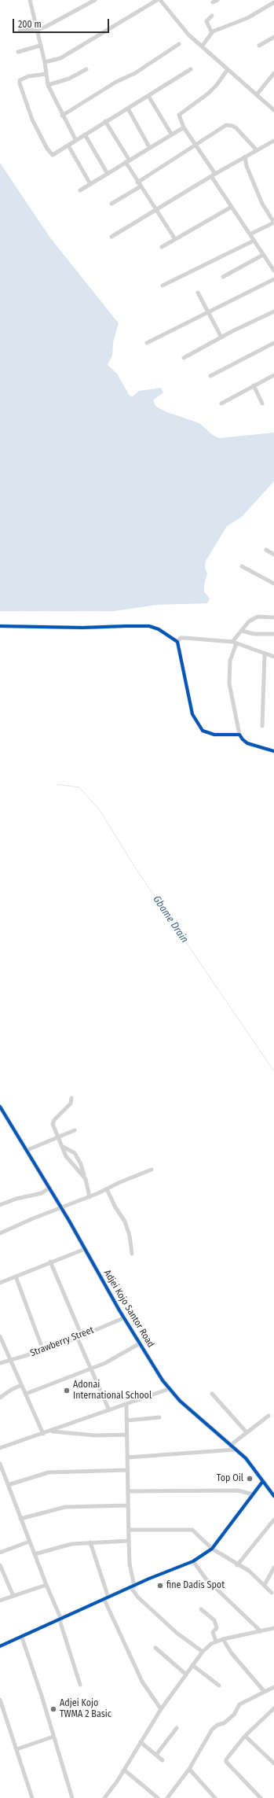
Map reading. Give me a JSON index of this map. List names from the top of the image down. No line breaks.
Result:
{"streets":{"street":["Adjei Kojo Santor Road","Strawberry Street"]},"crossings":[["Adjei Kojo Santor Road","Strawberry Street"]],"water":["Gbame Drain"],"places":["Adonai International School","Top Oil","fine Dadis Spot","Adjei Kojo TWMA 2 Basic"],"scale_bar":"200 m"}
